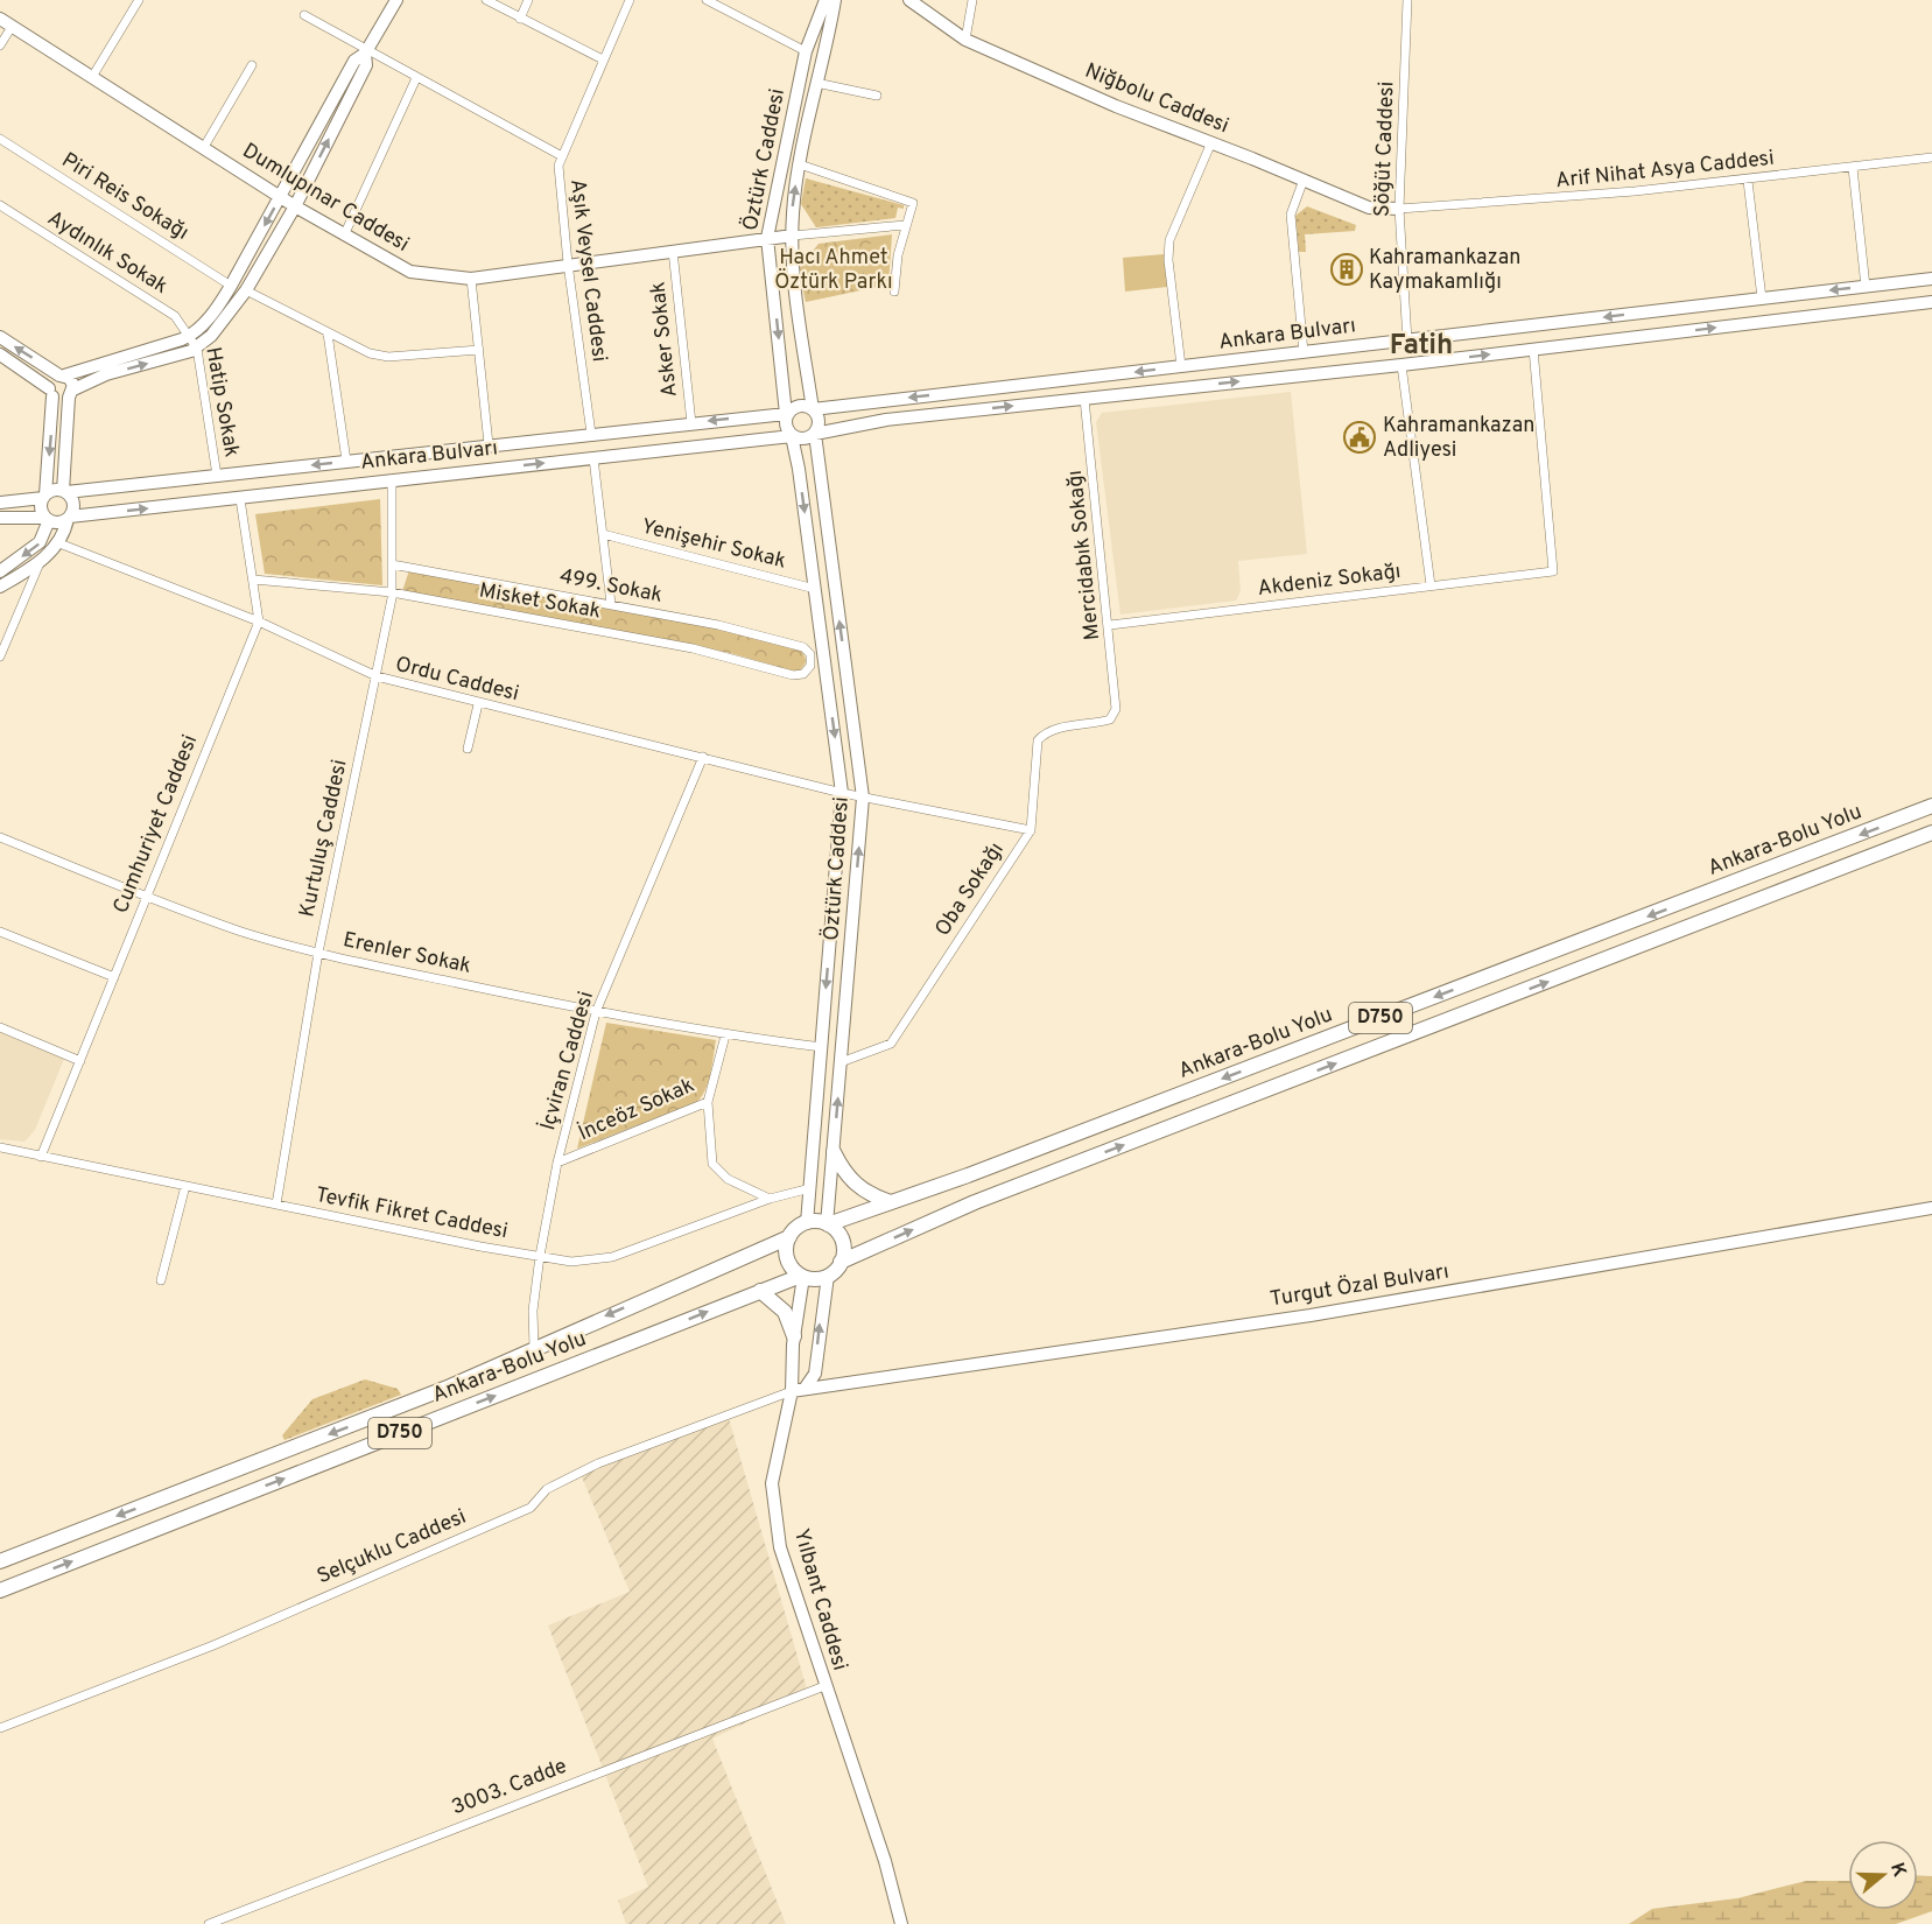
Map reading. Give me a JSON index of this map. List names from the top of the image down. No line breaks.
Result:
{"streets":{"highway":["Ankara-Bolu Yolu","D750"],"street":["Niğbolu Caddesi","Söğüt Caddesi","Öztürk Caddesi","Arif Nihat Asya Caddesi","Piri Reis Sokağı","Dumlupınar Caddesi","Aydınlık Sokak","Aşık Veysel Caddesi","Ankara Bulvarı","Asker Sokak","Hatip Sokak","Yenişehir Sokak","Mercidabık Sokağı","Akdeniz Sokağı","499. Sokak","Misket Sokak","Ordu Caddesi","Cumhuriyet Caddesi","Kurtuluş Caddesi","Oba Sokağı","Erenler Sokak","İçviran Caddesi","İnceöz Sokak","Tevfik Fikret Caddesi","Turgut Özal Bulvarı","Selçuklu Caddesi","Yılbant Caddesi","3003. Cadde"]},"crossings":[["Niğbolu Caddesi","Söğüt Caddesi"],["Niğbolu Caddesi","Arif Nihat Asya Caddesi"],["Söğüt Caddesi","Arif Nihat Asya Caddesi"],["Söğüt Caddesi","Ankara Bulvarı"],["Öztürk Caddesi","Dumlupınar Caddesi"],["Öztürk Caddesi","Ankara Bulvarı"],["Öztürk Caddesi","Yenişehir Sokak"],["Öztürk Caddesi","Ordu Caddesi"],["Öztürk Caddesi","Ankara-Bolu Yolu"],["Öztürk Caddesi","Oba Sokağı"],["Öztürk Caddesi","Erenler Sokak"],["Öztürk Caddesi","D750"],["Öztürk Caddesi","Tevfik Fikret Caddesi"],["Öztürk Caddesi","Yılbant Caddesi"],["Dumlupınar Caddesi","Aşık Veysel Caddesi"],["Dumlupınar Caddesi","Asker Sokak"],["Aydınlık Sokak","Hatip Sokak"],["Aşık Veysel Caddesi","Ankara Bulvarı"],["Ankara Bulvarı","Asker Sokak"],["Ankara Bulvarı","Hatip Sokak"],["Ankara Bulvarı","Mercidabık Sokağı"],["Ankara Bulvarı","Akdeniz Sokağı"],["Ankara Bulvarı","Cumhuriyet Caddesi"],["Ankara Bulvarı","Kurtuluş Caddesi"],["Mercidabık Sokağı","Akdeniz Sokağı"],["Mercidabık Sokağı","Oba Sokağı"],["499. Sokak","Misket Sokak"],["499. Sokak","Kurtuluş Caddesi"],["Misket Sokak","Cumhuriyet Caddesi"],["Misket Sokak","Kurtuluş Caddesi"],["Ordu Caddesi","Cumhuriyet Caddesi"],["Ordu Caddesi","Kurtuluş Caddesi"],["Ordu Caddesi","Oba Sokağı"],["Ordu Caddesi","İçviran Caddesi"],["Cumhuriyet Caddesi","Erenler Sokak"],["Cumhuriyet Caddesi","Tevfik Fikret Caddesi"],["Kurtuluş Caddesi","Erenler Sokak"],["Kurtuluş Caddesi","Tevfik Fikret Caddesi"],["Ankara-Bolu Yolu","D750"],["Ankara-Bolu Yolu","İçviran Caddesi"],["Ankara-Bolu Yolu","Yılbant Caddesi"],["Erenler Sokak","İçviran Caddesi"],["Erenler Sokak","İnceöz Sokak"],["D750","Yılbant Caddesi"],["İçviran Caddesi","İnceöz Sokak"],["İçviran Caddesi","Tevfik Fikret Caddesi"],["Turgut Özal Bulvarı","Selçuklu Caddesi"],["Turgut Özal Bulvarı","Yılbant Caddesi"],["Selçuklu Caddesi","Yılbant Caddesi"],["Yılbant Caddesi","3003. Cadde"]],"districts":["Fatih"],"parks":["Hacı Ahmet Öztürk Parkı"],"places":{"building":["Kahramankazan Kaymakamlığı"],"public building":["Kahramankazan Adliyesi"]},"north":"right"}
